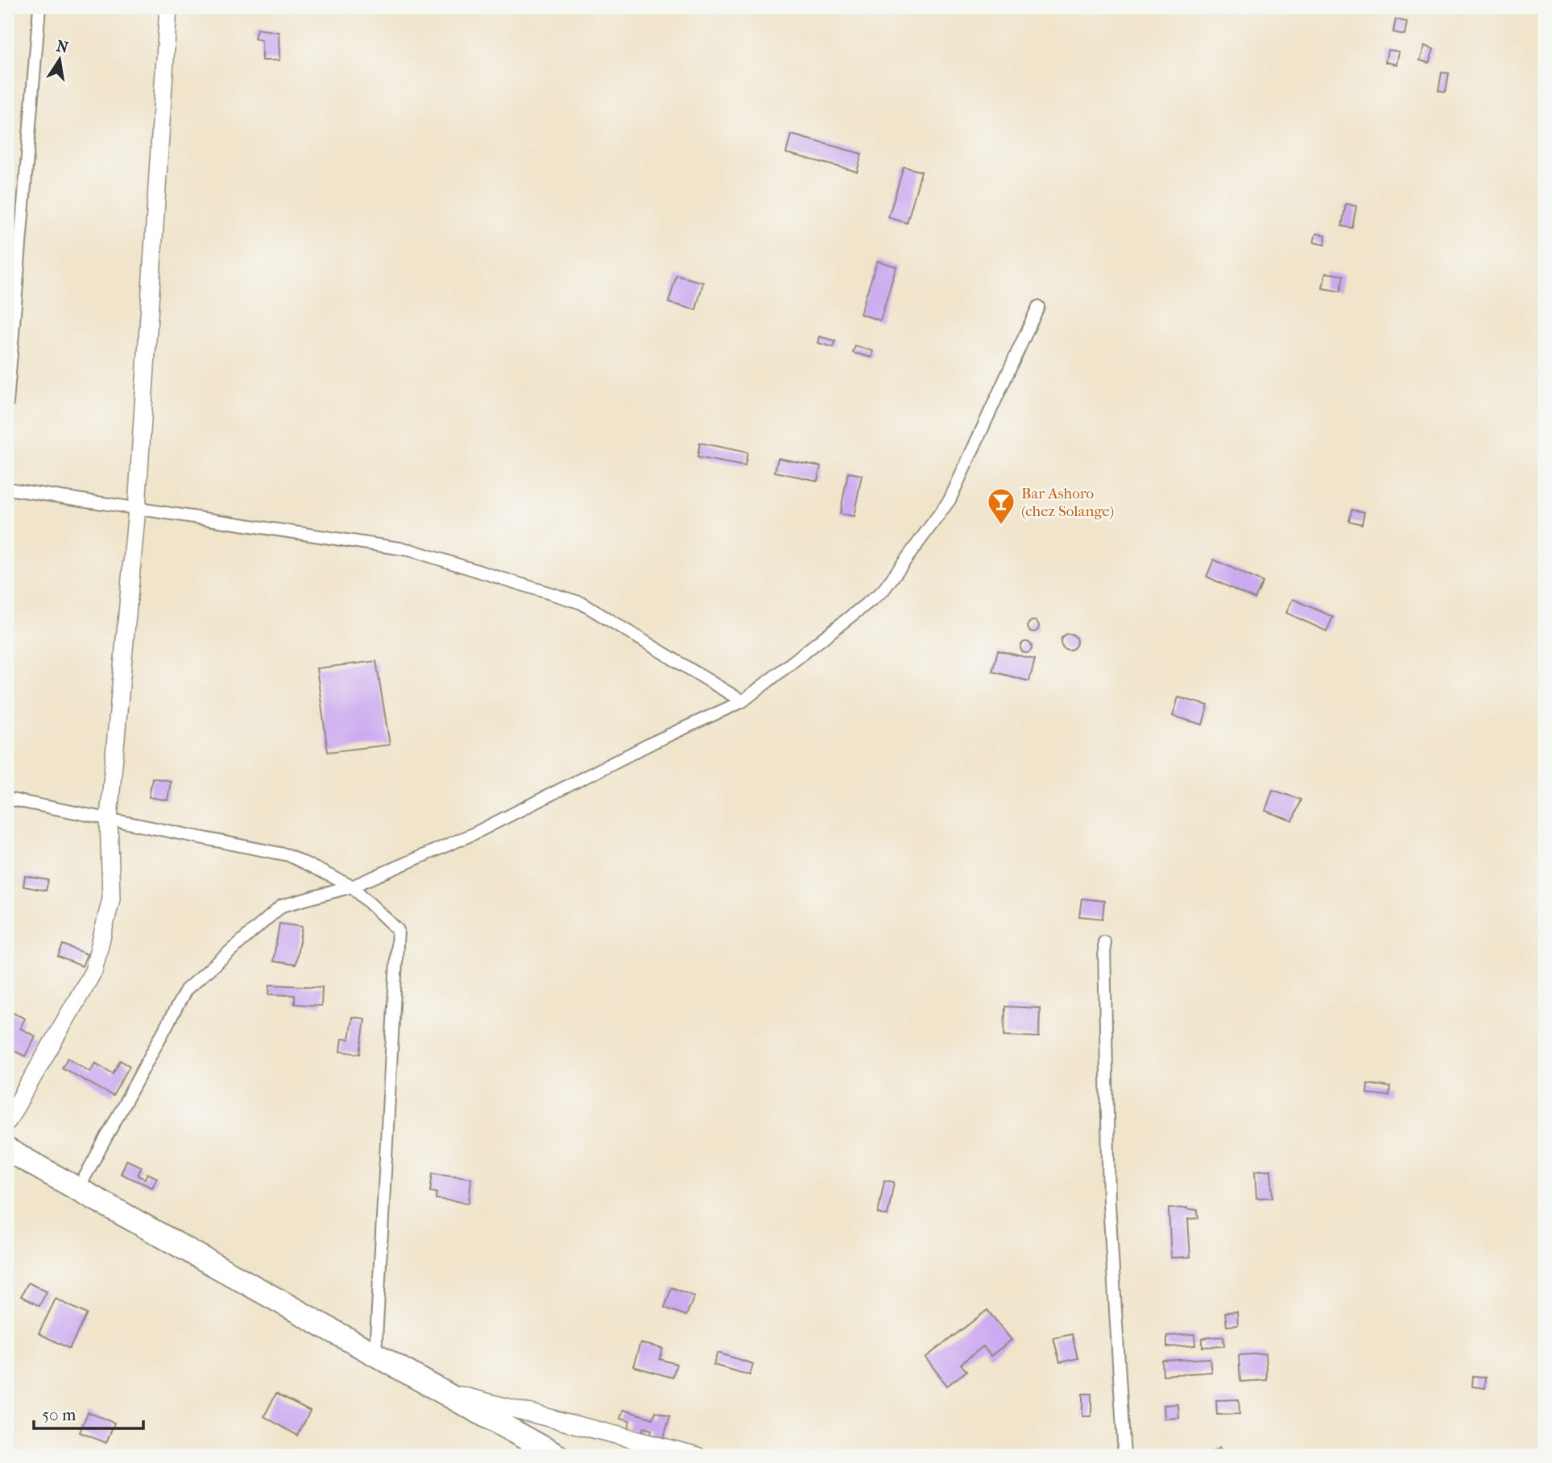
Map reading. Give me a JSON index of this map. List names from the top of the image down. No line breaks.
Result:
{"places":{"bar":["Bar Ashoro (chez Solange)"]},"scale_bar":"50 m","north":"top"}
